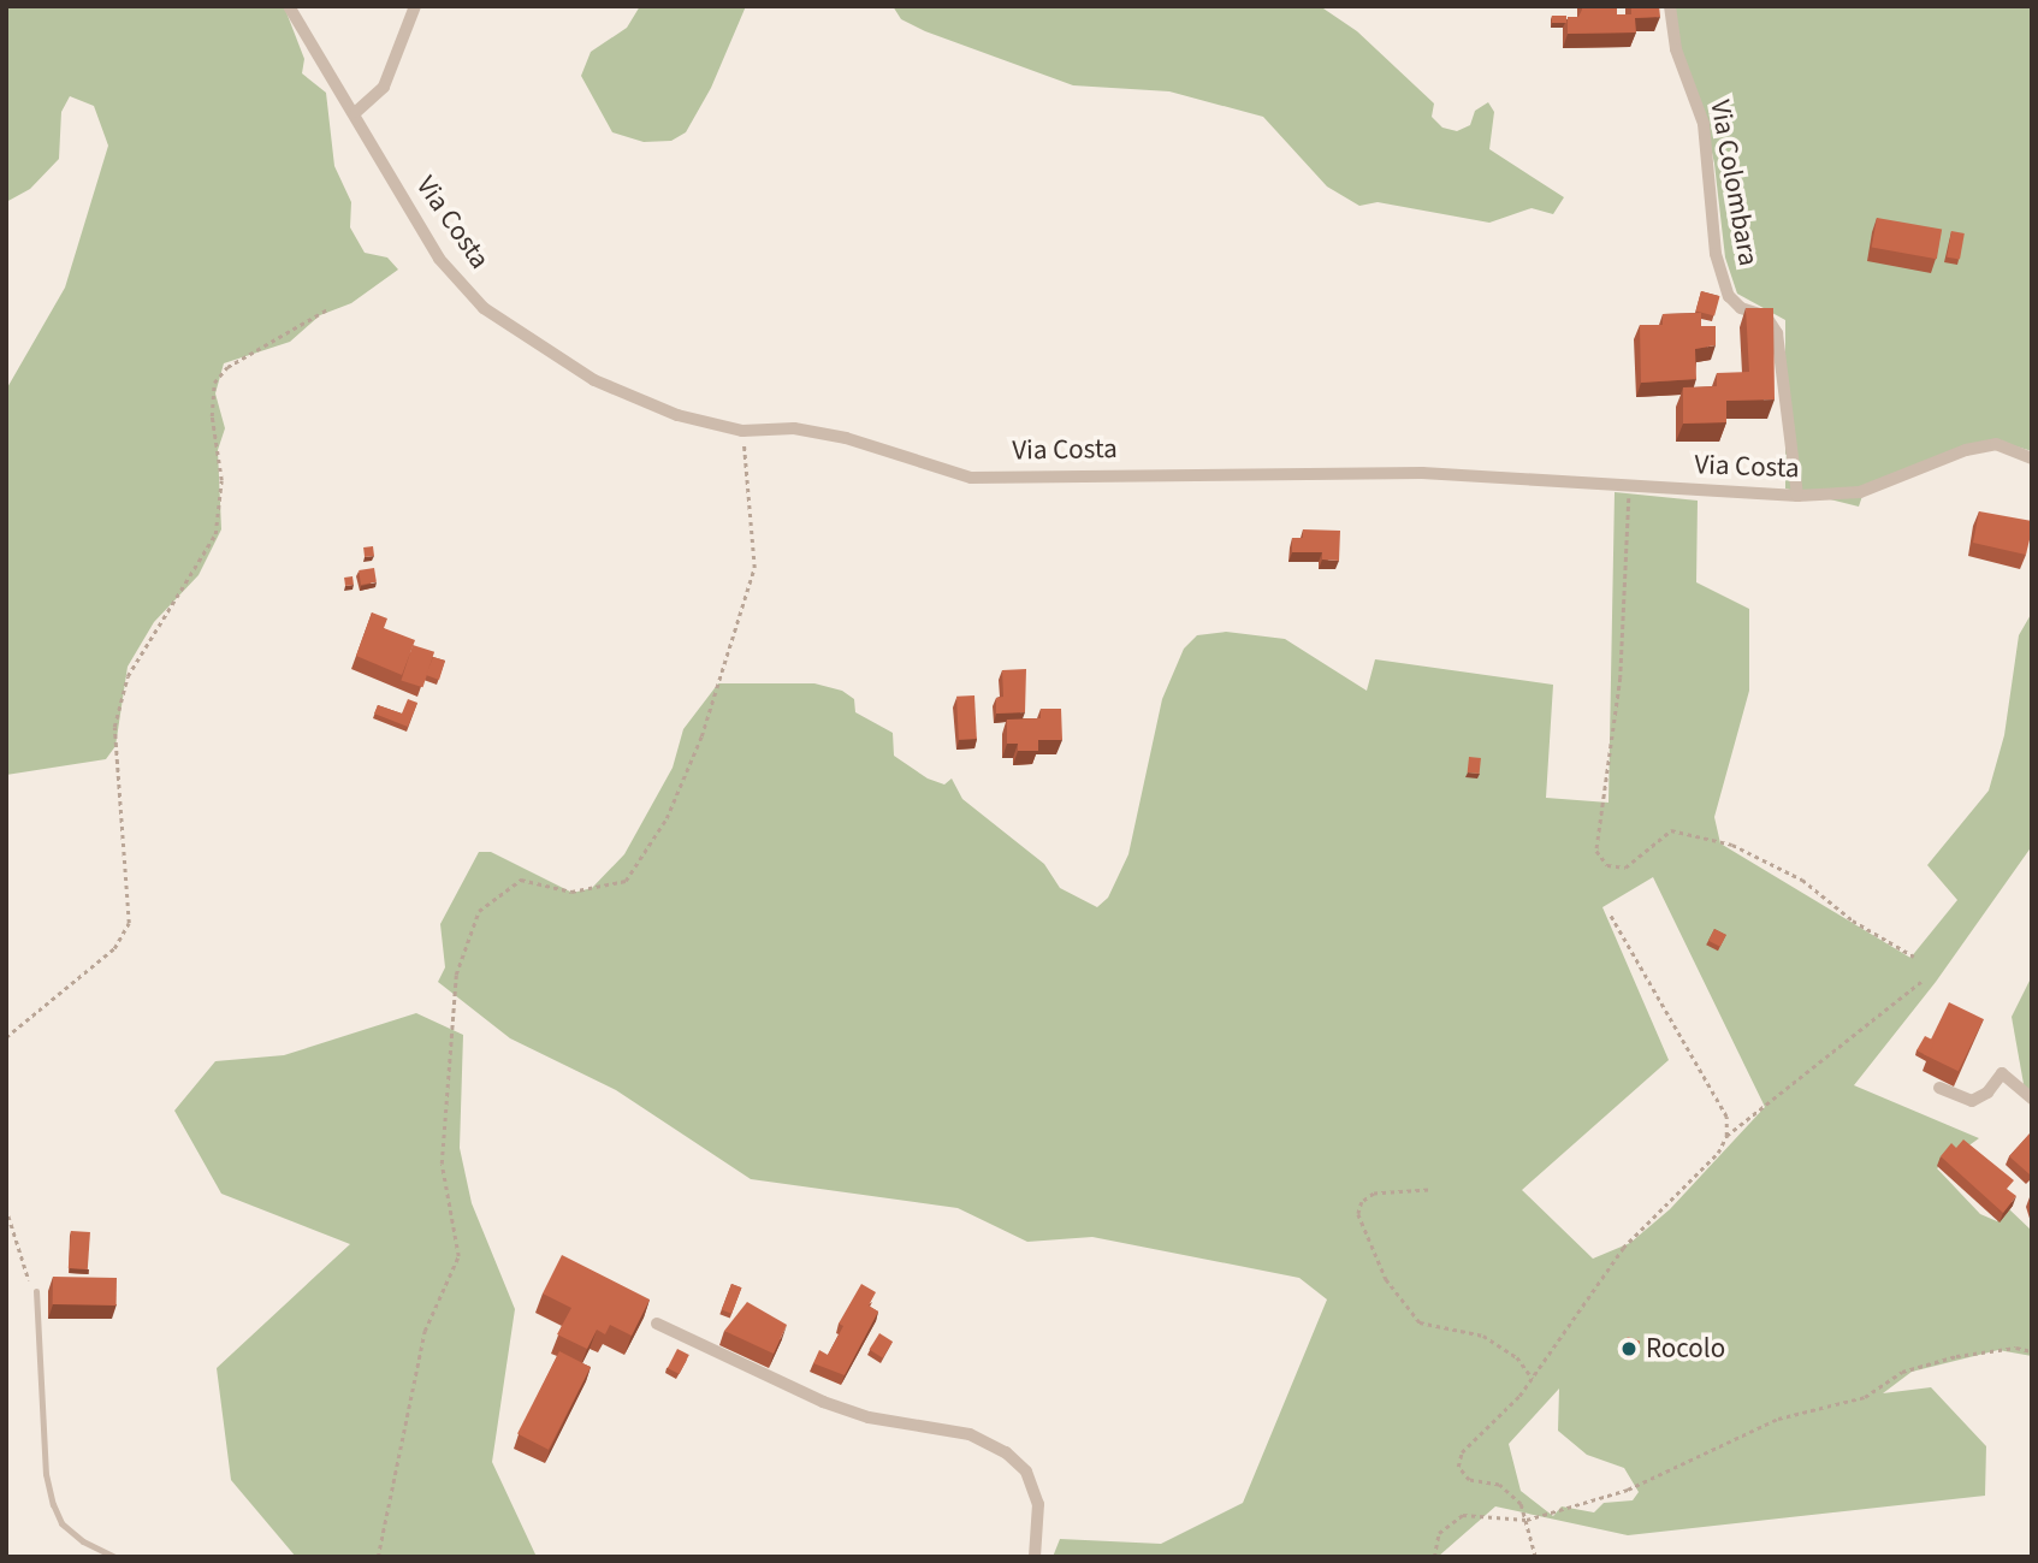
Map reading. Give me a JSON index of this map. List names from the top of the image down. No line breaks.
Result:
{"streets":{"street":["Via Colombara","Via Costa"]},"crossings":[["Via Colombara","Via Costa"]],"places":["Rocolo"]}
